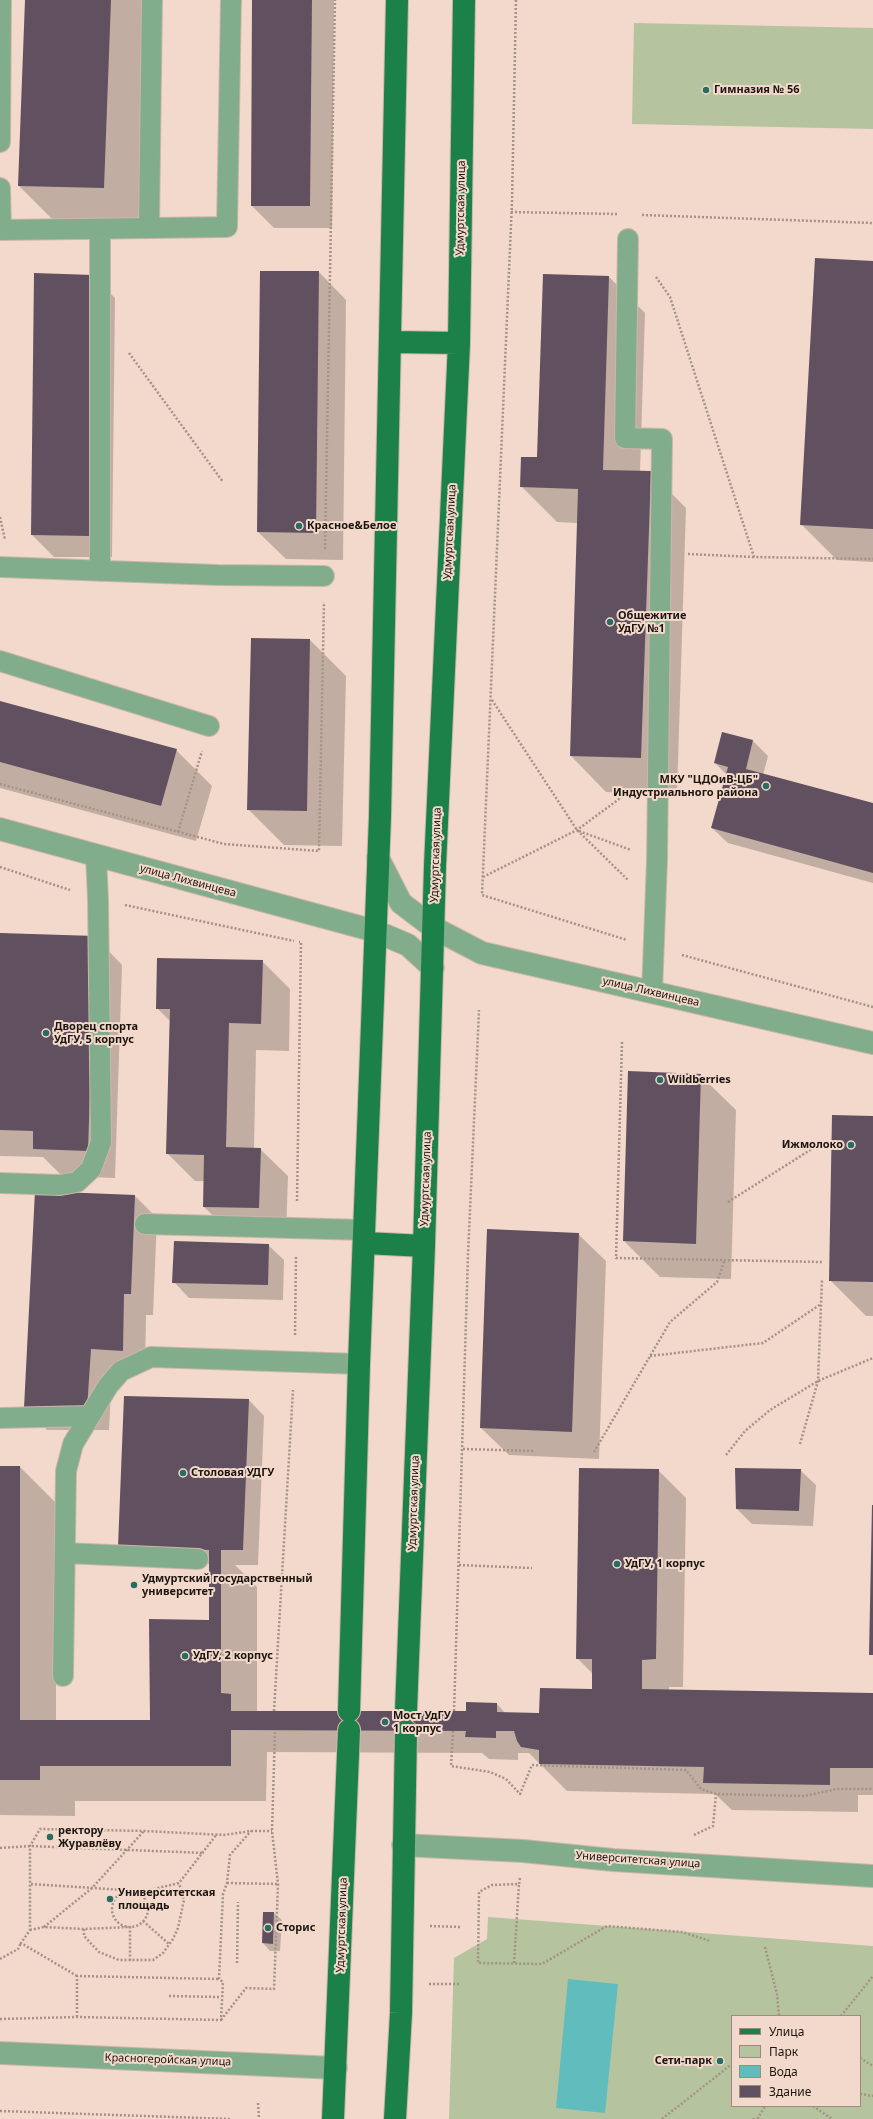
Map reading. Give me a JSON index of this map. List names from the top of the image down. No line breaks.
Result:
{"streets":{"main road":["Удмуртская улица"],"street":["улица Лихвинцева","Университетская улица","Красногеройская улица"]},"crossings":[["Удмуртская улица","улица Лихвинцева"],["Удмуртская улица","Университетская улица"],["Удмуртская улица","Красногеройская улица"]],"places":["Гимназия № 56","Красное&Белое","Общежитие УдГУ №1","МКУ \"ЦДОиВ-ЦБ\" Индустриального района","Дворец спорта УдГУ, 5 корпус","Wildberries","Ижмолоко","Столовая УДГУ","УдГУ, 1 корпус","Удмуртский государственный университет","УдГУ, 2 корпус","Мост УдГУ 1 корпус","ректору Журавлёву","Университетская площадь","Сторис","Сети-парк"],"legend":["Улица","Парк","Вода","Здание"]}
